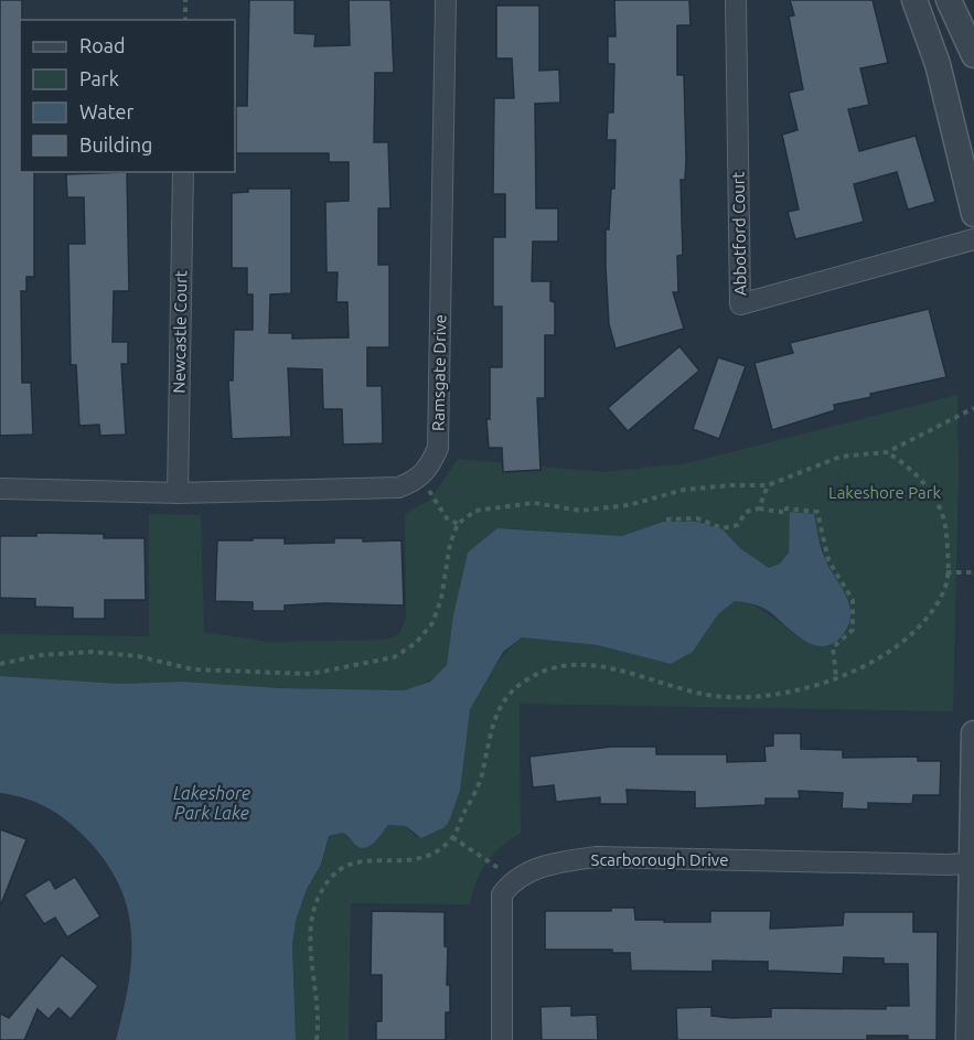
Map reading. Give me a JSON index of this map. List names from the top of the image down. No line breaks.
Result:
{"streets":{"street":["Abbotford Court","Newcastle Court","Ramsgate Drive","Scarborough Drive"]},"water":["Lakeshore Park Lake"],"parks":["Lakeshore Park"],"legend":["Road","Park","Water","Building"]}
